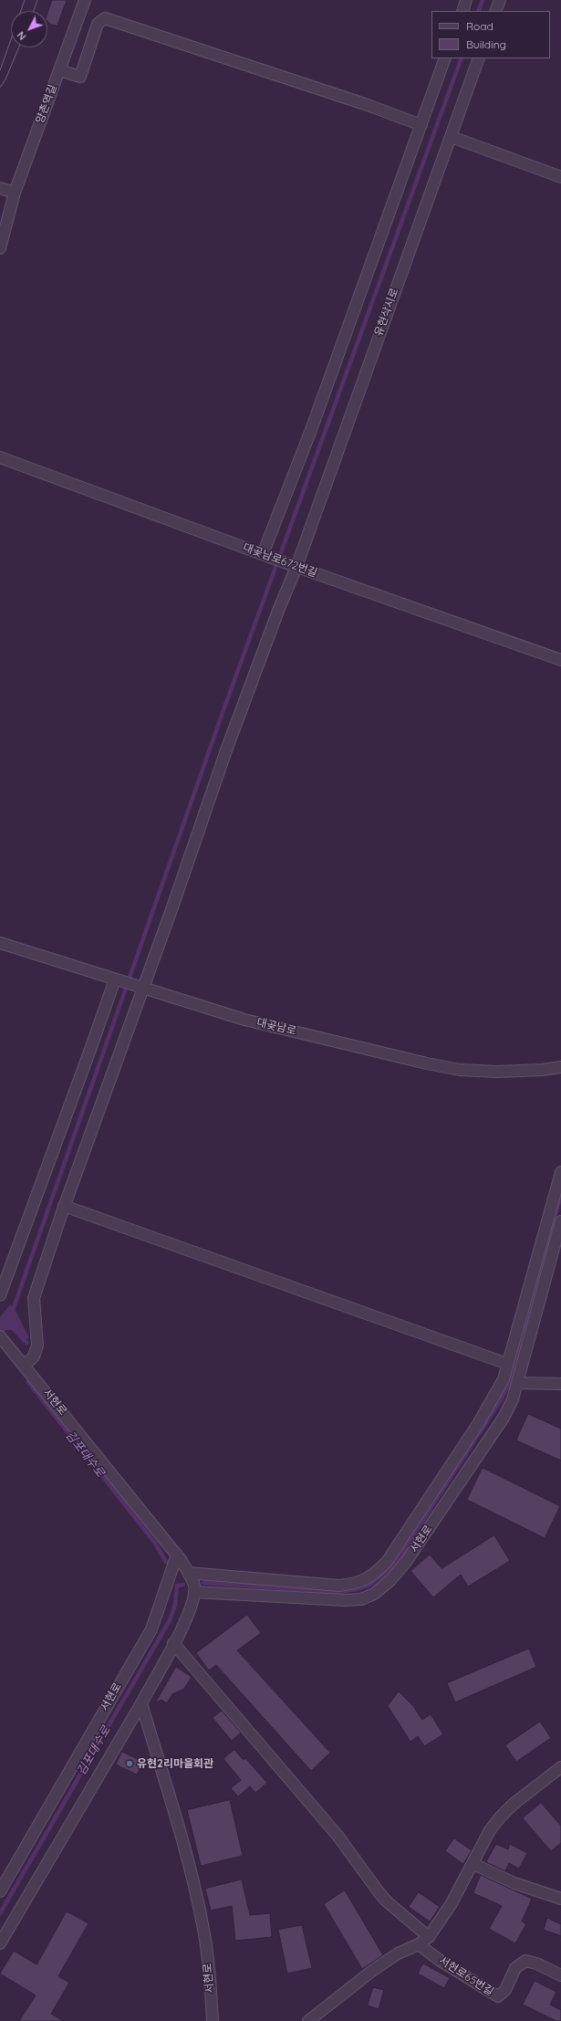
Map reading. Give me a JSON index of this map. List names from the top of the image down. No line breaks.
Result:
{"streets":{"street":["양촌역길","유현삭시로","대곶남로672번길","대곶남로","서현로","서현로65번길"]},"crossings":[["유현삭시로","대곶남로672번길"],["유현삭시로","대곶남로"],["유현삭시로","서현로"]],"water":["김포대수로"],"places":["유현2리마을회관"],"legend":["Road","Building"],"north":"bottom left"}
